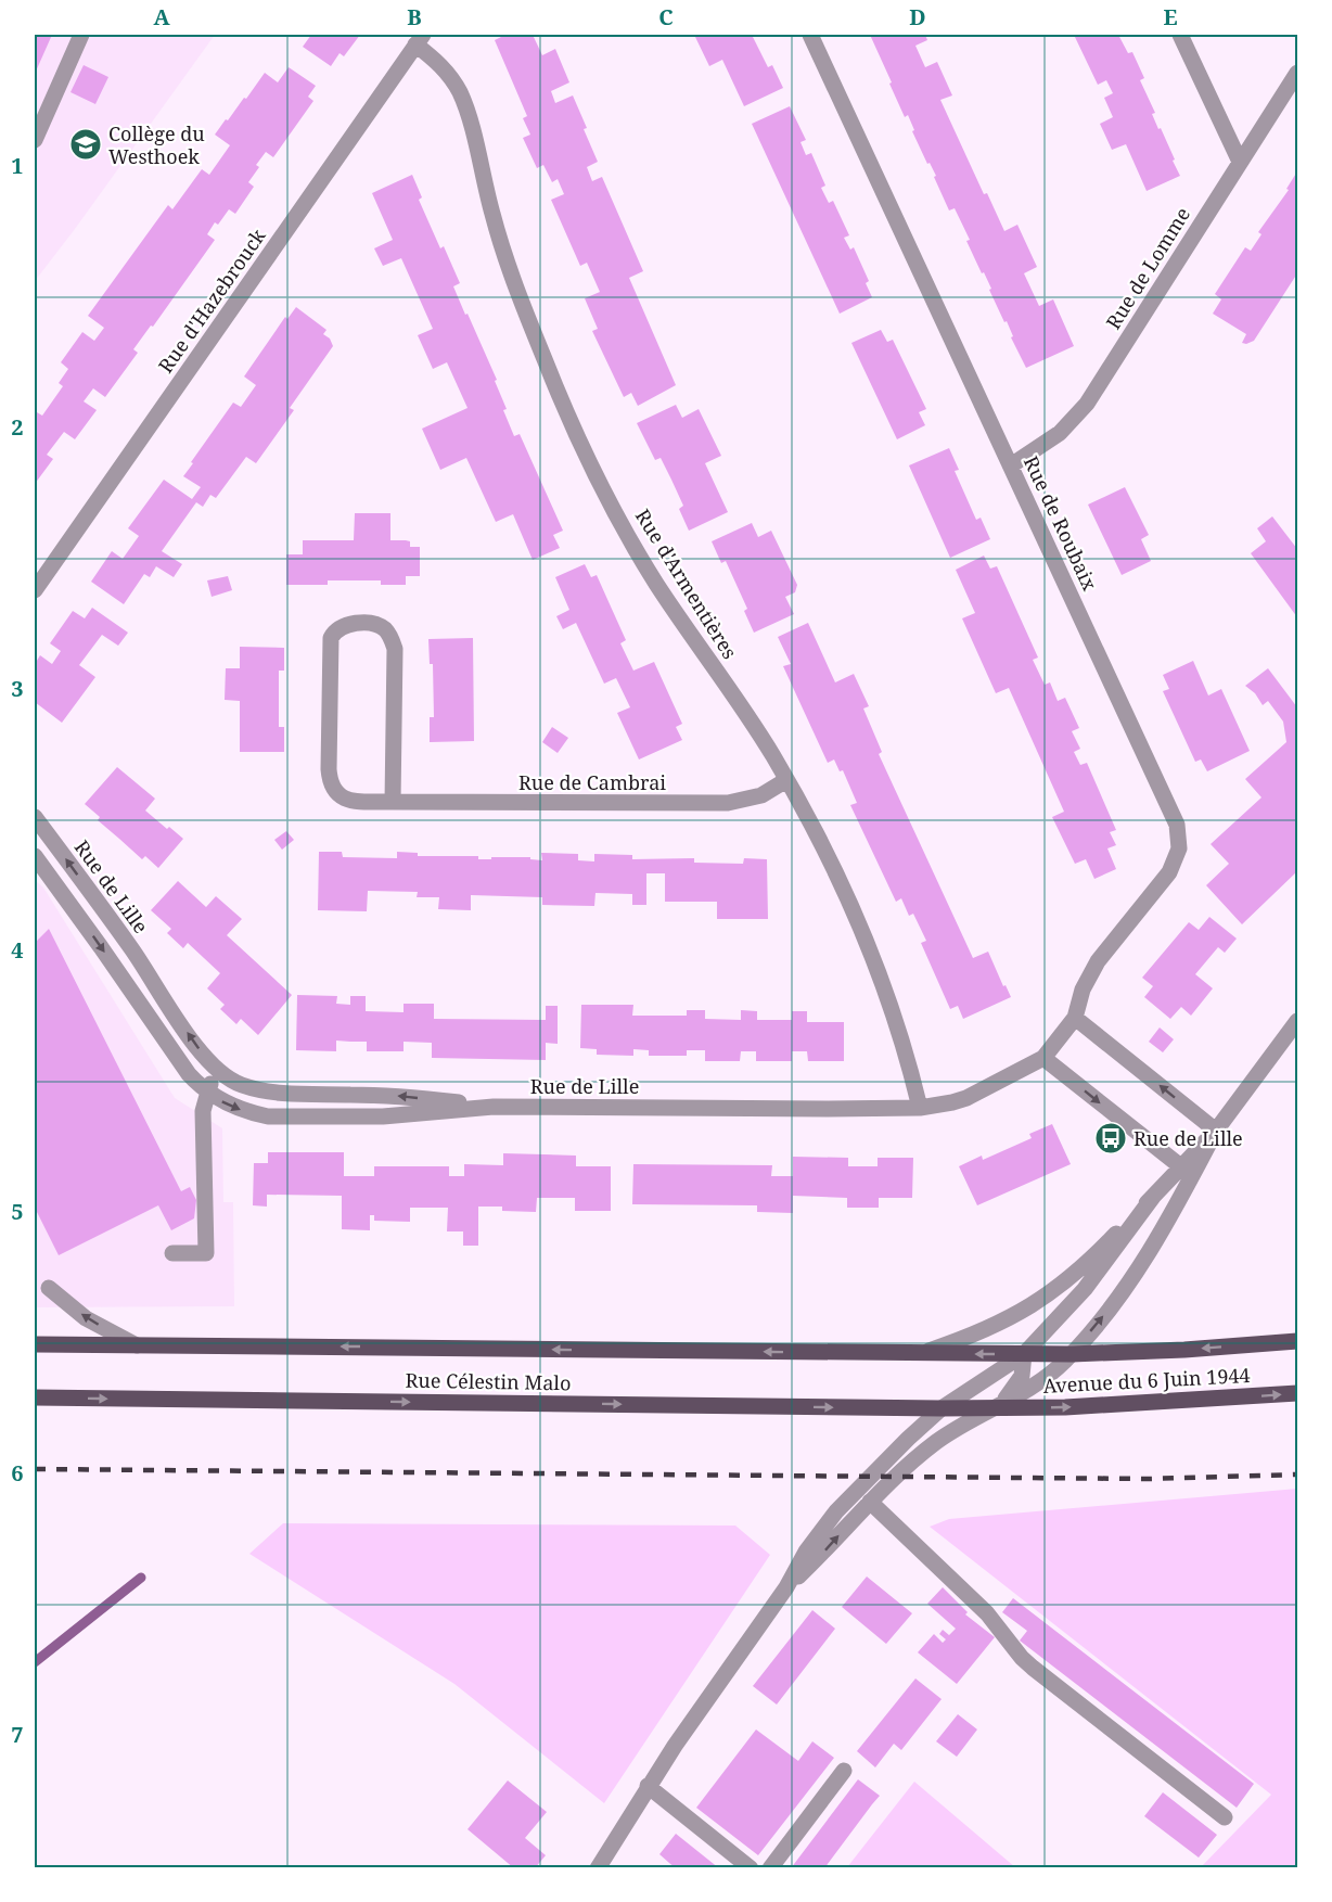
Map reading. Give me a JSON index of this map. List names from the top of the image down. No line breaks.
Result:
{"streets":{"main road":["Avenue du 6 Juin 1944","Rue Célestin Malo"],"street":["Rue de Lomme","Rue d'Hazebrouck","Rue de Roubaix","Rue d'Armentières","Rue de Cambrai","Rue de Lille"]},"crossings":[["Rue de Lomme","Rue de Roubaix"],["Rue d'Hazebrouck","Rue d'Armentières"],["Rue de Roubaix","Rue de Lille"],["Rue d'Armentières","Rue de Cambrai"],["Rue d'Armentières","Rue de Lille"],["Avenue du 6 Juin 1944","Rue Célestin Malo"]],"places":{"school or university":["Collège du Westhoek"],"bus stop":["Rue de Lille"]},"grid":{"columns":["A","B","C","D","E"],"rows":["1","2","3","4","5","6","7"]}}
